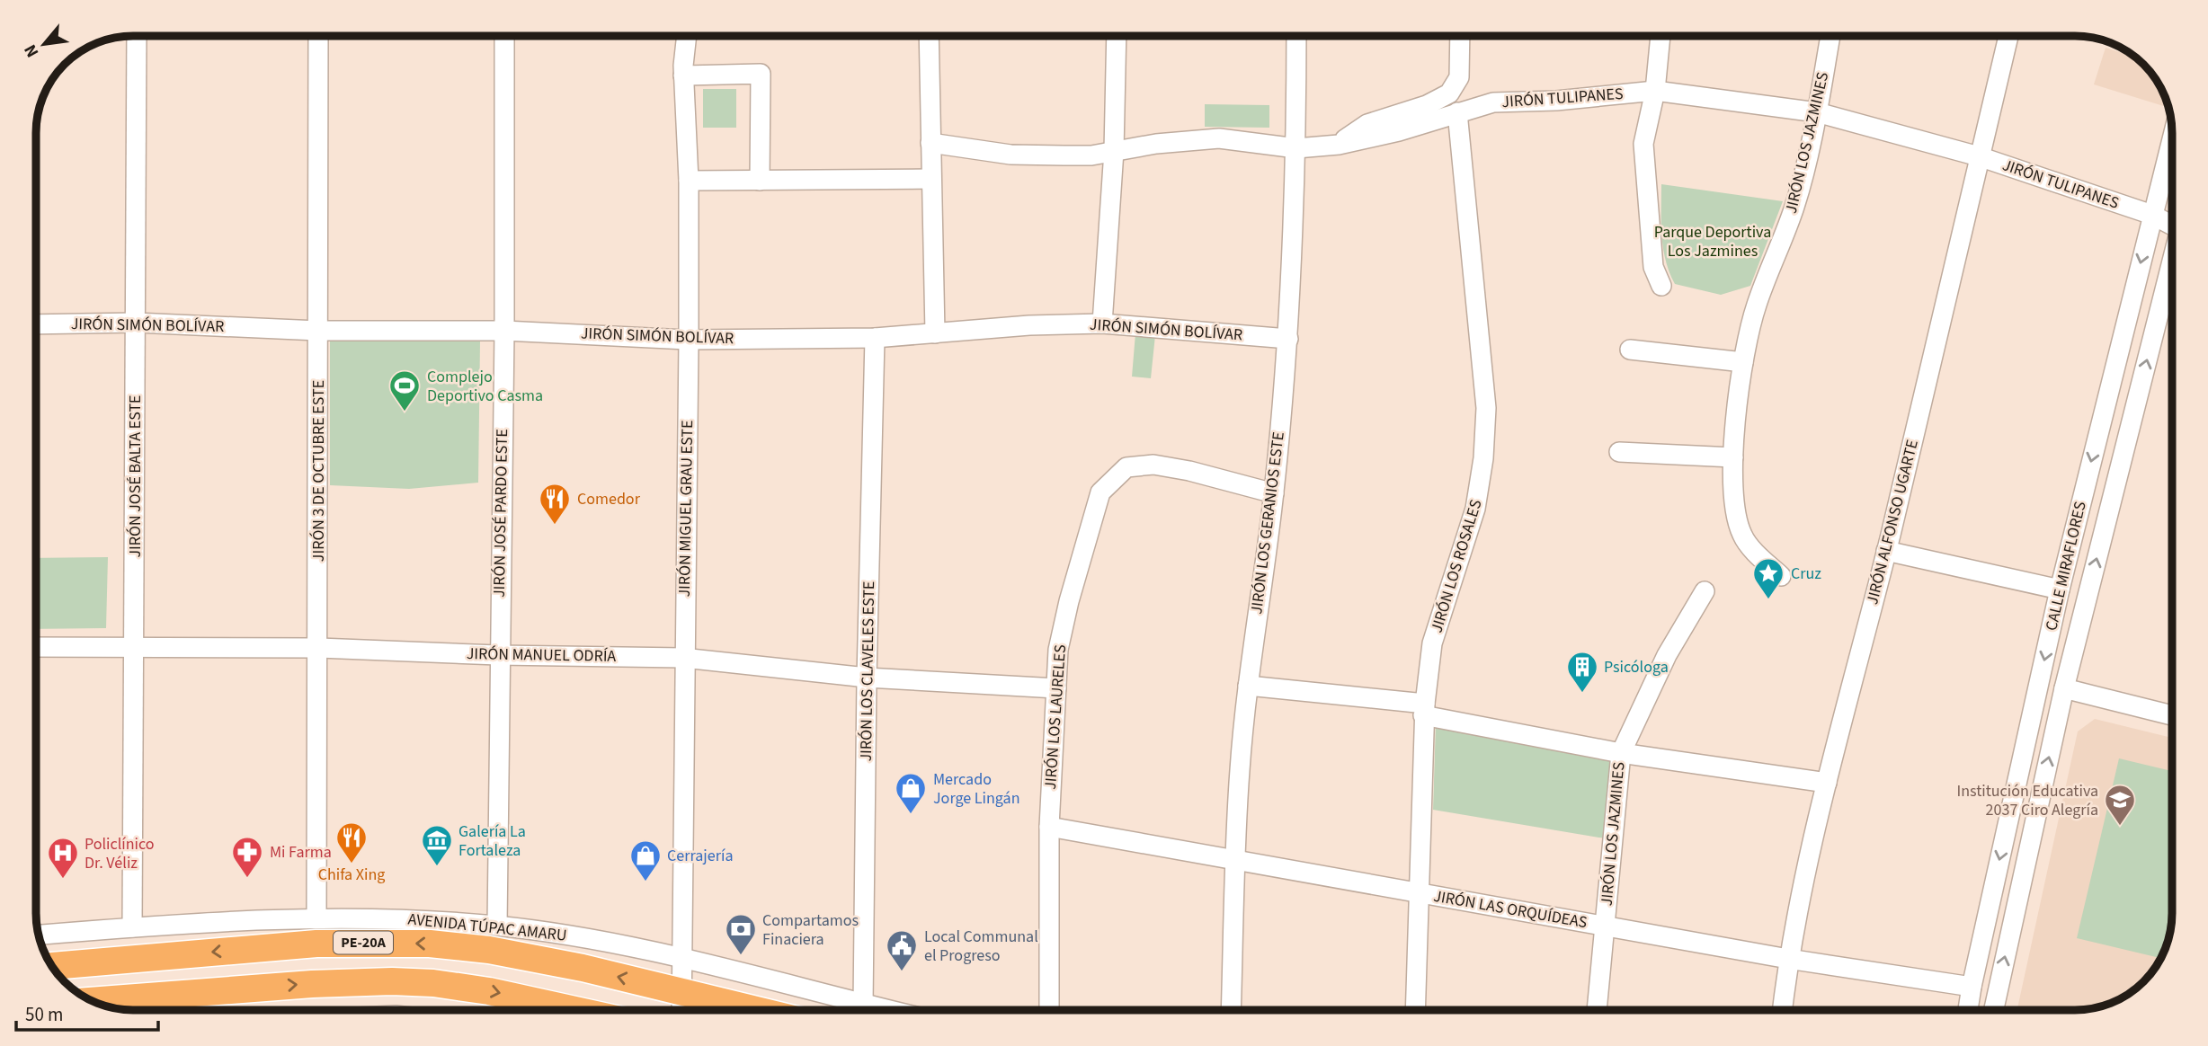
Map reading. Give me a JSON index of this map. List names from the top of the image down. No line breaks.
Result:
{"streets":{"highway":["AVENIDA TÚPAC AMARU","PE-20A"],"street":["JIRÓN TULIPANES","JIRÓN LOS JAZMINES","JIRÓN SIMÓN BOLÍVAR","JIRÓN 3 DE OCTUBRE ESTE","JIRÓN JOSÉ BALTA ESTE","JIRÓN MIGUEL GRAU ESTE","JIRÓN JOSÉ PARDO ESTE","JIRÓN ALFONSO UGARTE","JIRÓN LOS GERANIOS ESTE","JIRÓN LOS ROSALES","CALLE MIRAFLORES","JIRÓN MANUEL ODRÍA","JIRÓN LOS CLAVELES ESTE","JIRÓN LOS LAURELES","JIRÓN LAS ORQUÍDEAS"]},"crossings":[["JIRÓN TULIPANES","JIRÓN LOS JAZMINES"],["JIRÓN TULIPANES","JIRÓN ALFONSO UGARTE"],["JIRÓN TULIPANES","JIRÓN LOS GERANIOS ESTE"],["JIRÓN TULIPANES","JIRÓN LOS ROSALES"],["JIRÓN TULIPANES","CALLE MIRAFLORES"],["JIRÓN LOS JAZMINES","JIRÓN LAS ORQUÍDEAS"],["JIRÓN SIMÓN BOLÍVAR","JIRÓN 3 DE OCTUBRE ESTE"],["JIRÓN SIMÓN BOLÍVAR","JIRÓN JOSÉ BALTA ESTE"],["JIRÓN SIMÓN BOLÍVAR","JIRÓN MIGUEL GRAU ESTE"],["JIRÓN SIMÓN BOLÍVAR","JIRÓN JOSÉ PARDO ESTE"],["JIRÓN SIMÓN BOLÍVAR","JIRÓN LOS GERANIOS ESTE"],["JIRÓN SIMÓN BOLÍVAR","JIRÓN LOS CLAVELES ESTE"],["JIRÓN 3 DE OCTUBRE ESTE","JIRÓN MANUEL ODRÍA"],["JIRÓN 3 DE OCTUBRE ESTE","AVENIDA TÚPAC AMARU"],["JIRÓN JOSÉ BALTA ESTE","JIRÓN MANUEL ODRÍA"],["JIRÓN JOSÉ BALTA ESTE","AVENIDA TÚPAC AMARU"],["JIRÓN MIGUEL GRAU ESTE","JIRÓN MANUEL ODRÍA"],["JIRÓN MIGUEL GRAU ESTE","AVENIDA TÚPAC AMARU"],["JIRÓN JOSÉ PARDO ESTE","JIRÓN MANUEL ODRÍA"],["JIRÓN JOSÉ PARDO ESTE","AVENIDA TÚPAC AMARU"],["JIRÓN ALFONSO UGARTE","JIRÓN LAS ORQUÍDEAS"],["JIRÓN LOS GERANIOS ESTE","JIRÓN LOS LAURELES"],["JIRÓN LOS GERANIOS ESTE","JIRÓN LAS ORQUÍDEAS"],["JIRÓN LOS ROSALES","JIRÓN LAS ORQUÍDEAS"],["CALLE MIRAFLORES","JIRÓN LAS ORQUÍDEAS"],["JIRÓN MANUEL ODRÍA","JIRÓN LOS CLAVELES ESTE"],["JIRÓN MANUEL ODRÍA","JIRÓN LOS LAURELES"],["JIRÓN LOS CLAVELES ESTE","AVENIDA TÚPAC AMARU"],["JIRÓN LOS LAURELES","JIRÓN LAS ORQUÍDEAS"]],"parks":["Parque Deportiva Los Jazmines"],"places":{"sports":["Complejo Deportivo Casma"],"restaurant":["Comedor","Chifa Xing"],"place":["Cruz"],"building":["Psicóloga"],"shop":["Mercado Jorge Lingán","Cerrajería"],"school or university":["Institución Educativa 2037 Ciro Alegría"],"museum":["Galería La Fortaleza"],"pharmacy":["Mi Farma"],"hospital":["Policlínico Dr. Véliz"],"bank":["Compartamos Finaciera"],"public building":["Local Communal el Progreso"]},"scale_bar":"50 m","north":"bottom left"}
